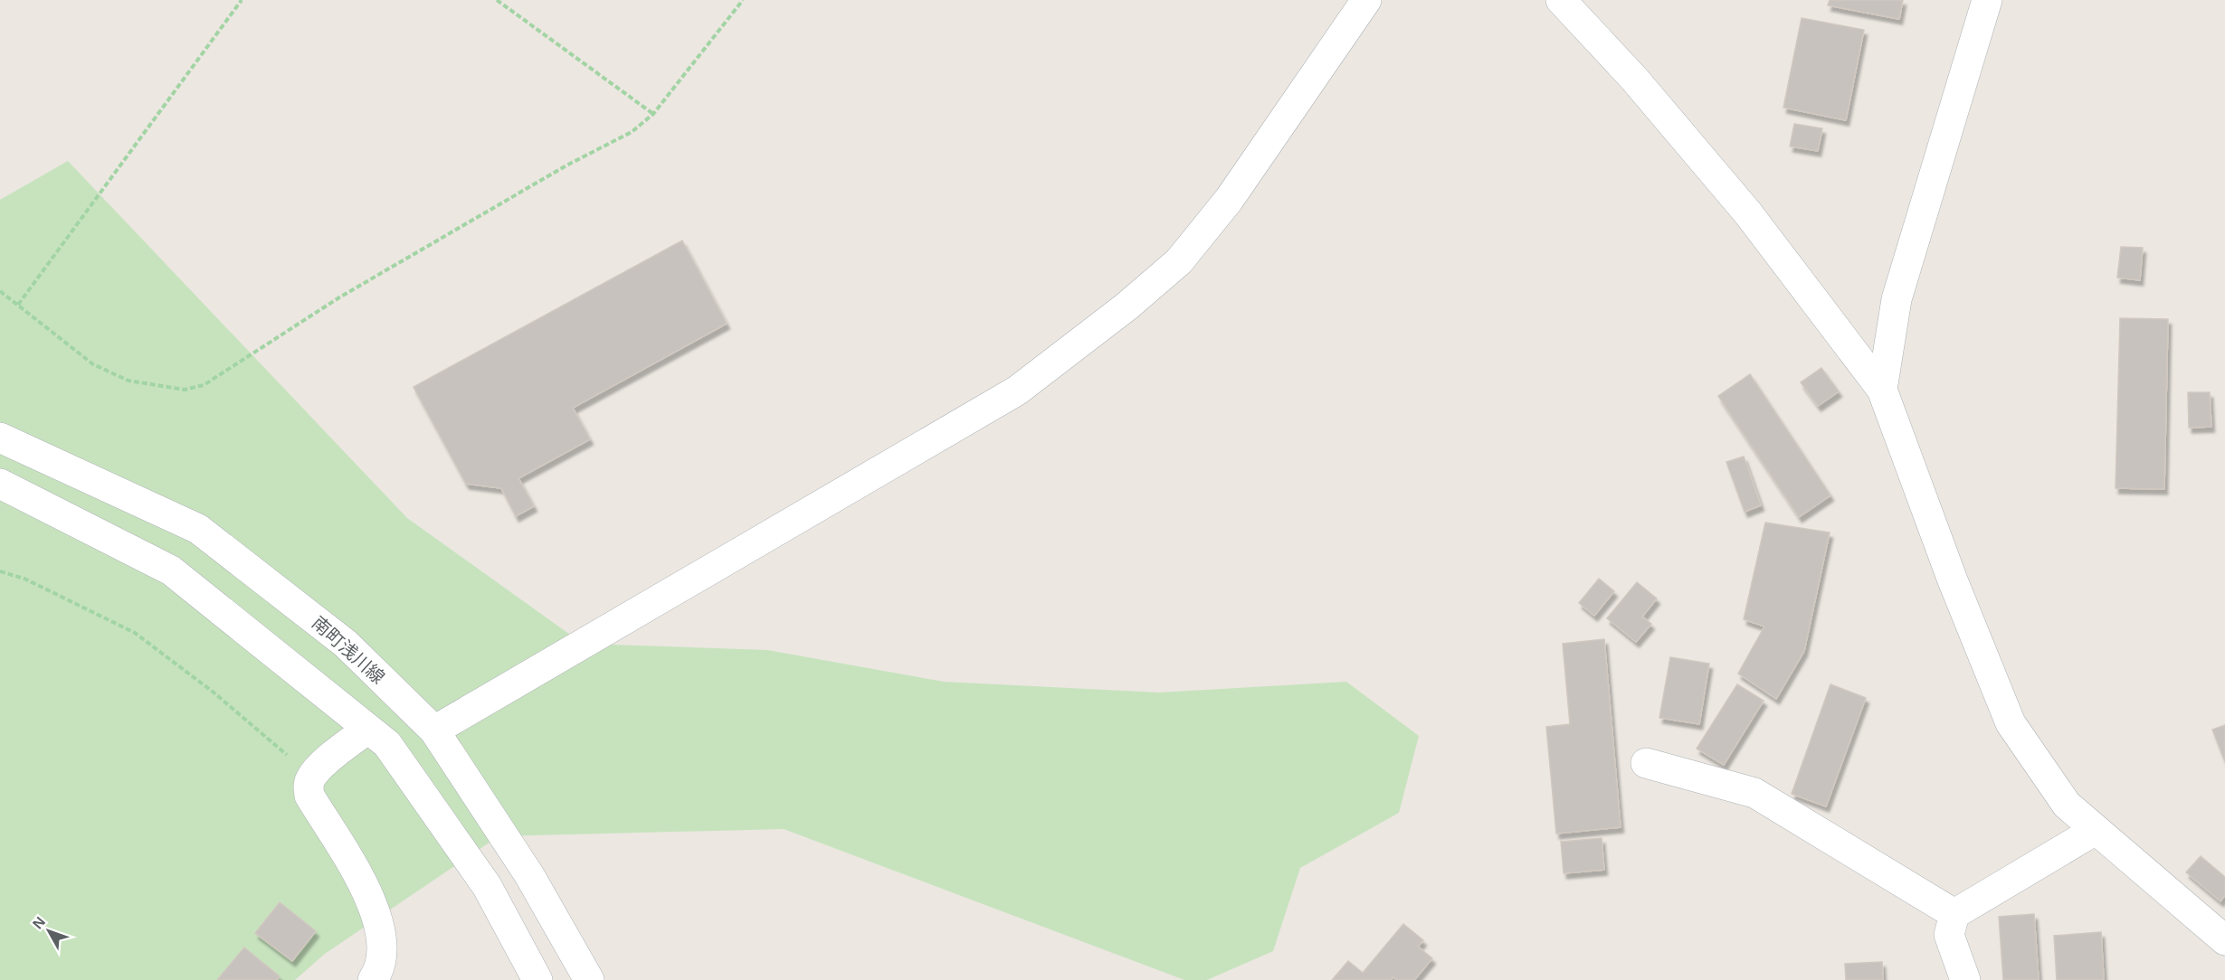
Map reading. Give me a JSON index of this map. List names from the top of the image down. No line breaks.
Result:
{"streets":{"street":["南町浅川線"]},"north":"top left"}
